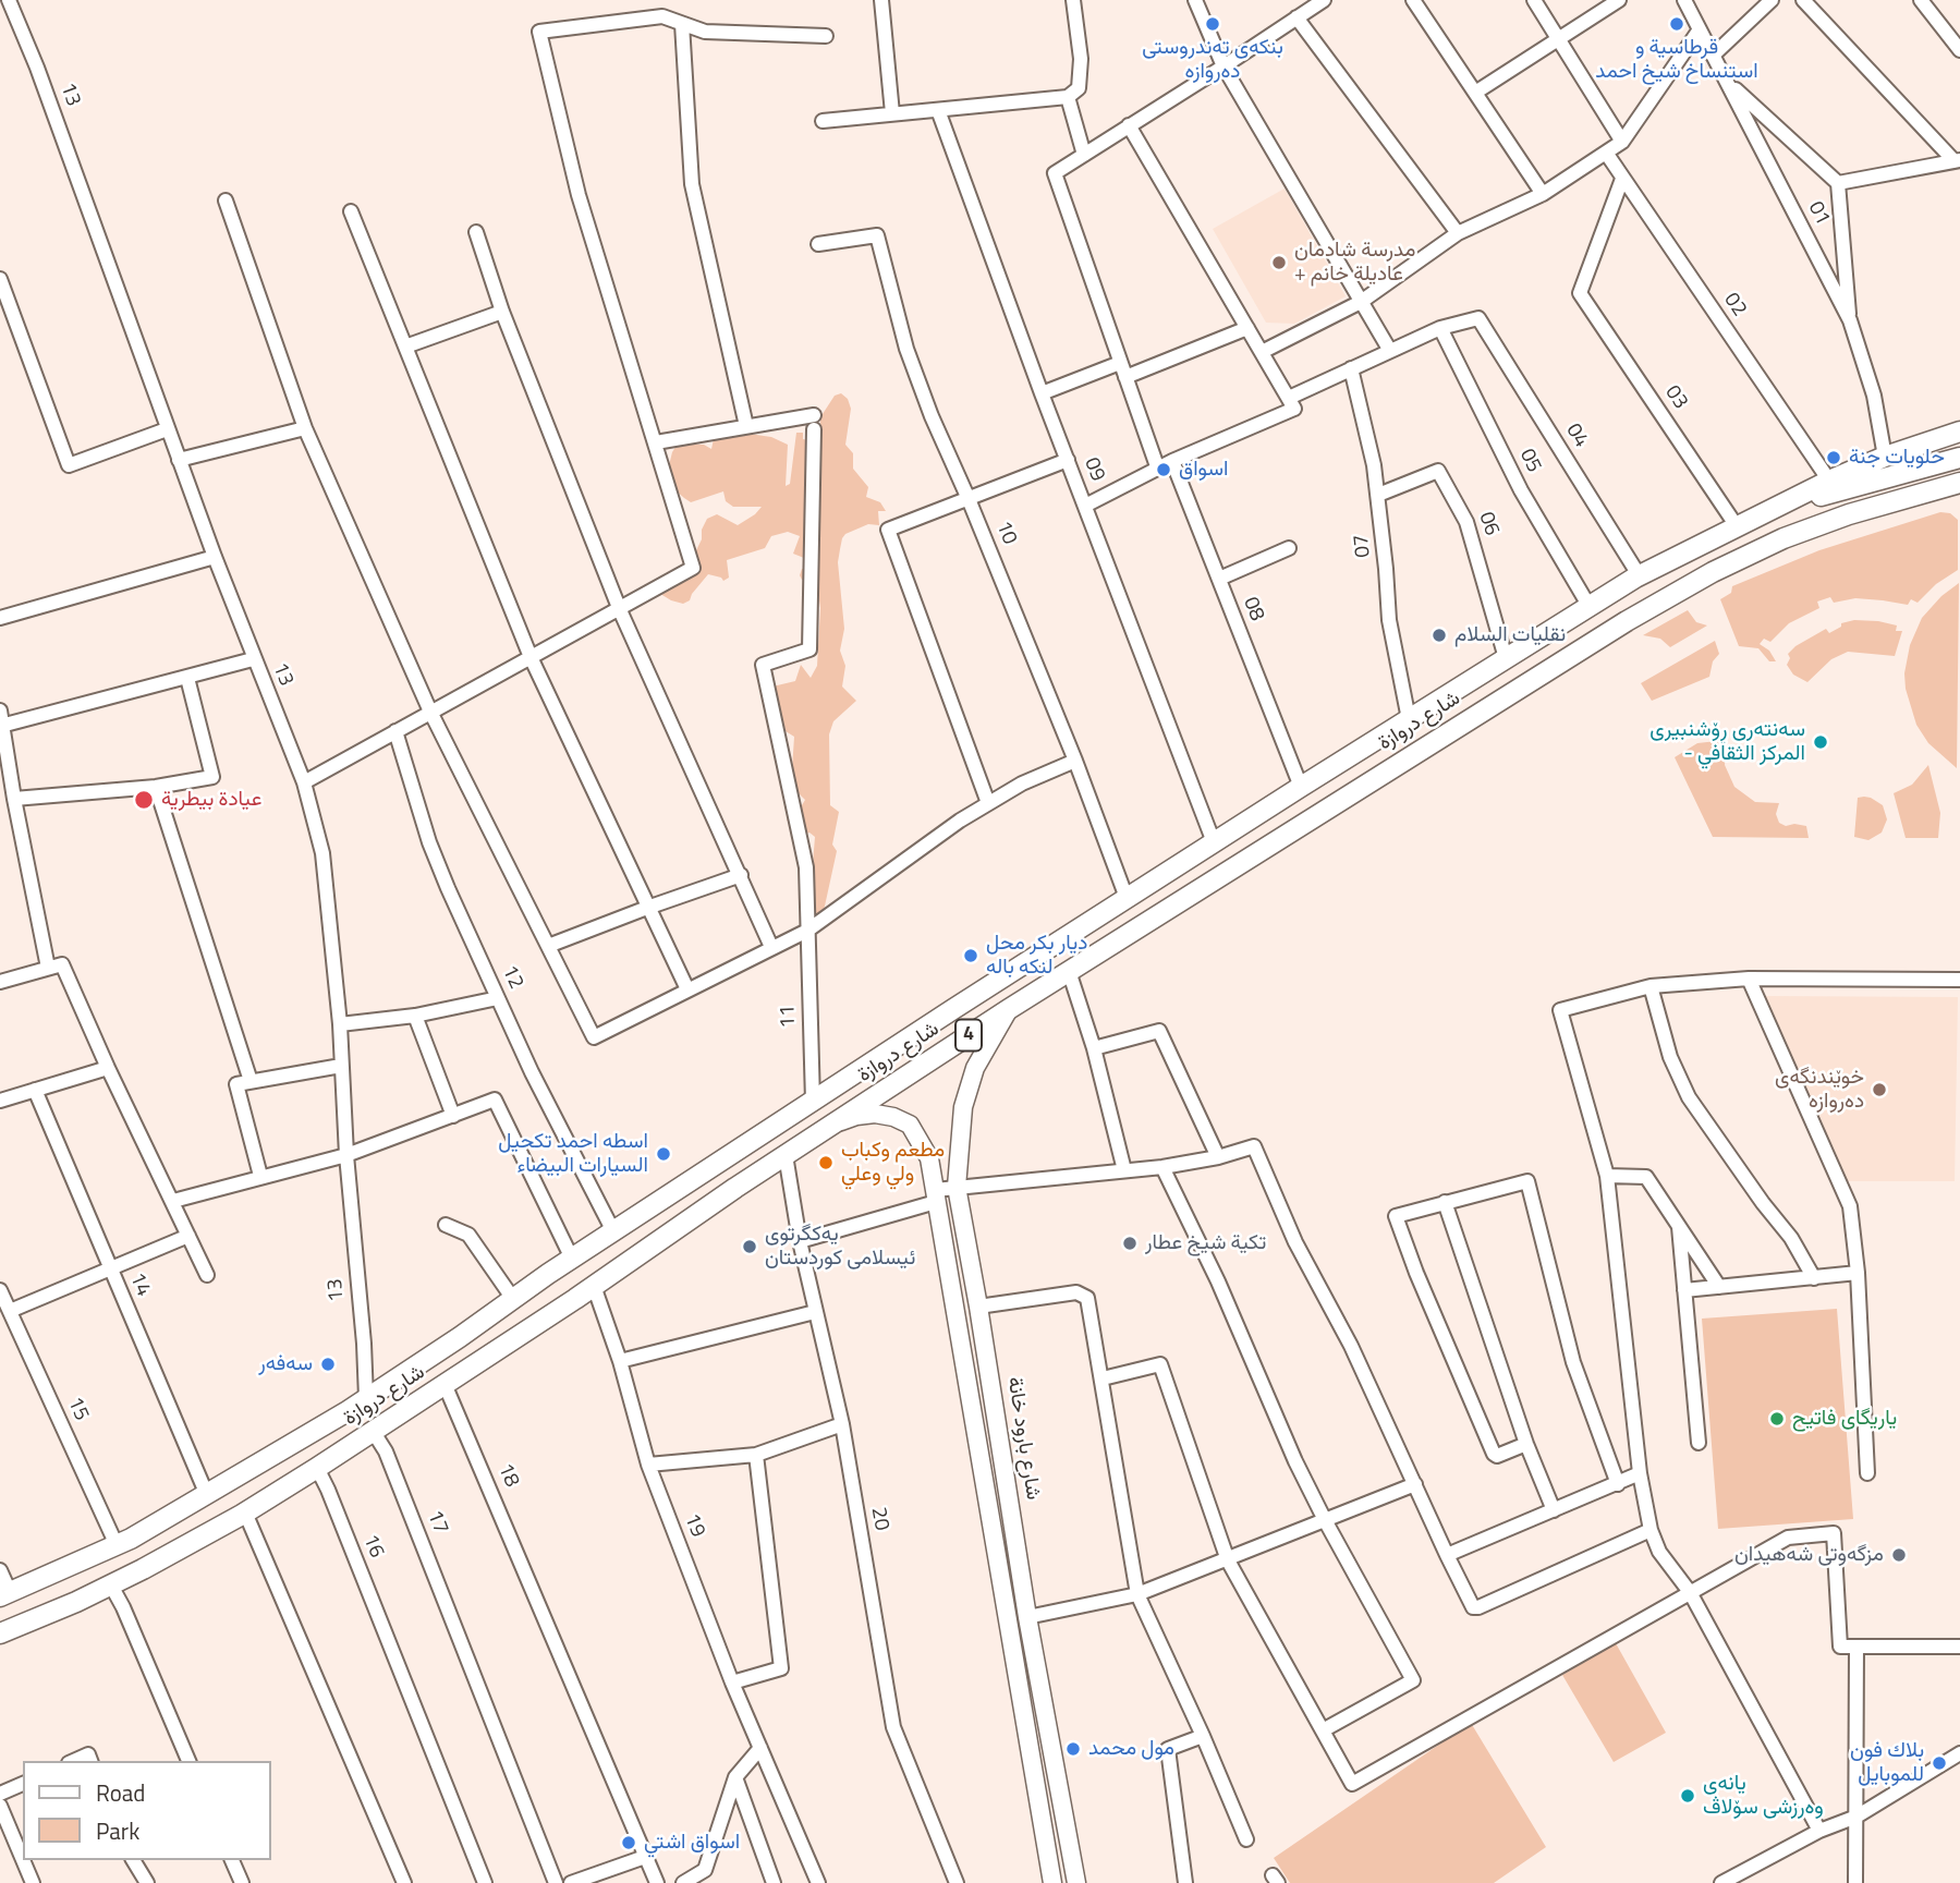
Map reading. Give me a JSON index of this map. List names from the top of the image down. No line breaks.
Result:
{"streets":{"main road":["شارع دروازة","4","شارع بارود خانة"],"street":["13","01","02","03","04","05","09","06","10","07","08","12","11","14","15","18","20","17","19","16"]},"crossings":[["13","شارع دروازة"],["02","03"],["03","شارع دروازة"],["04","05"],["04","شارع دروازة"],["05","شارع دروازة"],["09","شارع دروازة"],["06","07"],["06","شارع دروازة"],["10","شارع دروازة"],["07","شارع دروازة"],["08","شارع دروازة"],["شارع دروازة","12"],["شارع دروازة","11"],["شارع دروازة","14"],["شارع دروازة","15"],["شارع دروازة","شارع بارود خانة"],["شارع دروازة","18"],["شارع دروازة","20"],["شارع دروازة","17"],["شارع دروازة","19"],["شارع دروازة","16"]],"places":["بنکەی تەندروستی دەروازە","قرطاسية و استنساخ شيخ احمد","مدرسة شادمان + عاديلة خانم","حلویات جنة","اسواق","نقليات السلام","سەنتەری ڕۆشنبیری - المرکز الثقافي","عيادة بيطرية","ديار بكر محل لنكه باله","خوێندنگەی دەروازە","اسطه احمد تكحيل السيارات البيضاء","مطعم وكباب ولي وعلي","تكية شيخ عطار","یەکگرتوی ئیسلامی کوردستان","سەفەر","یاریگای فاتیح","مزگەوتی شەهیدان","مول محمد","بلاك فون للموبايل","یانەی وەرزشی سۆلاڤ","اسواق اشتي"],"legend":["Road","Park"]}
